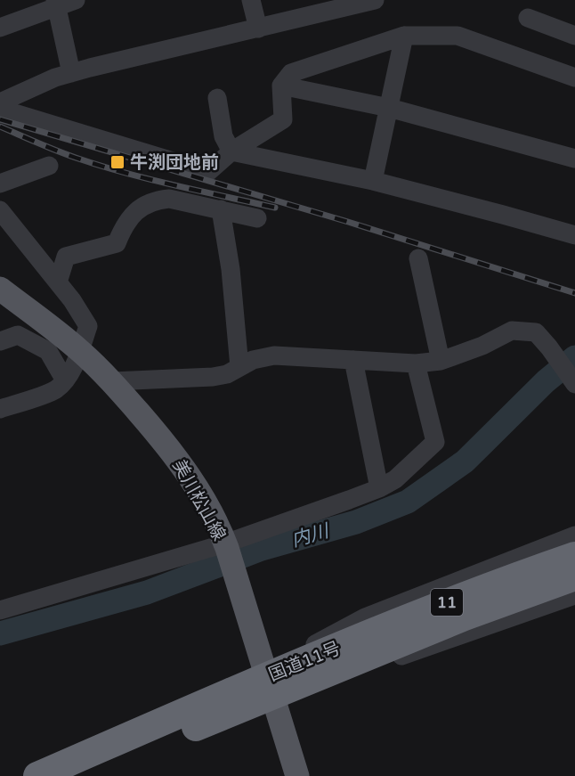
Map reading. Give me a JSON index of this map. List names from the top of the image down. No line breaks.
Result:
{"streets":{"highway":["11","国道11号"],"main road":["美川松山線"]},"crossings":[["美川松山線","国道11号"]],"water":["内川"],"places":{"transit":["牛渕団地前"]}}
